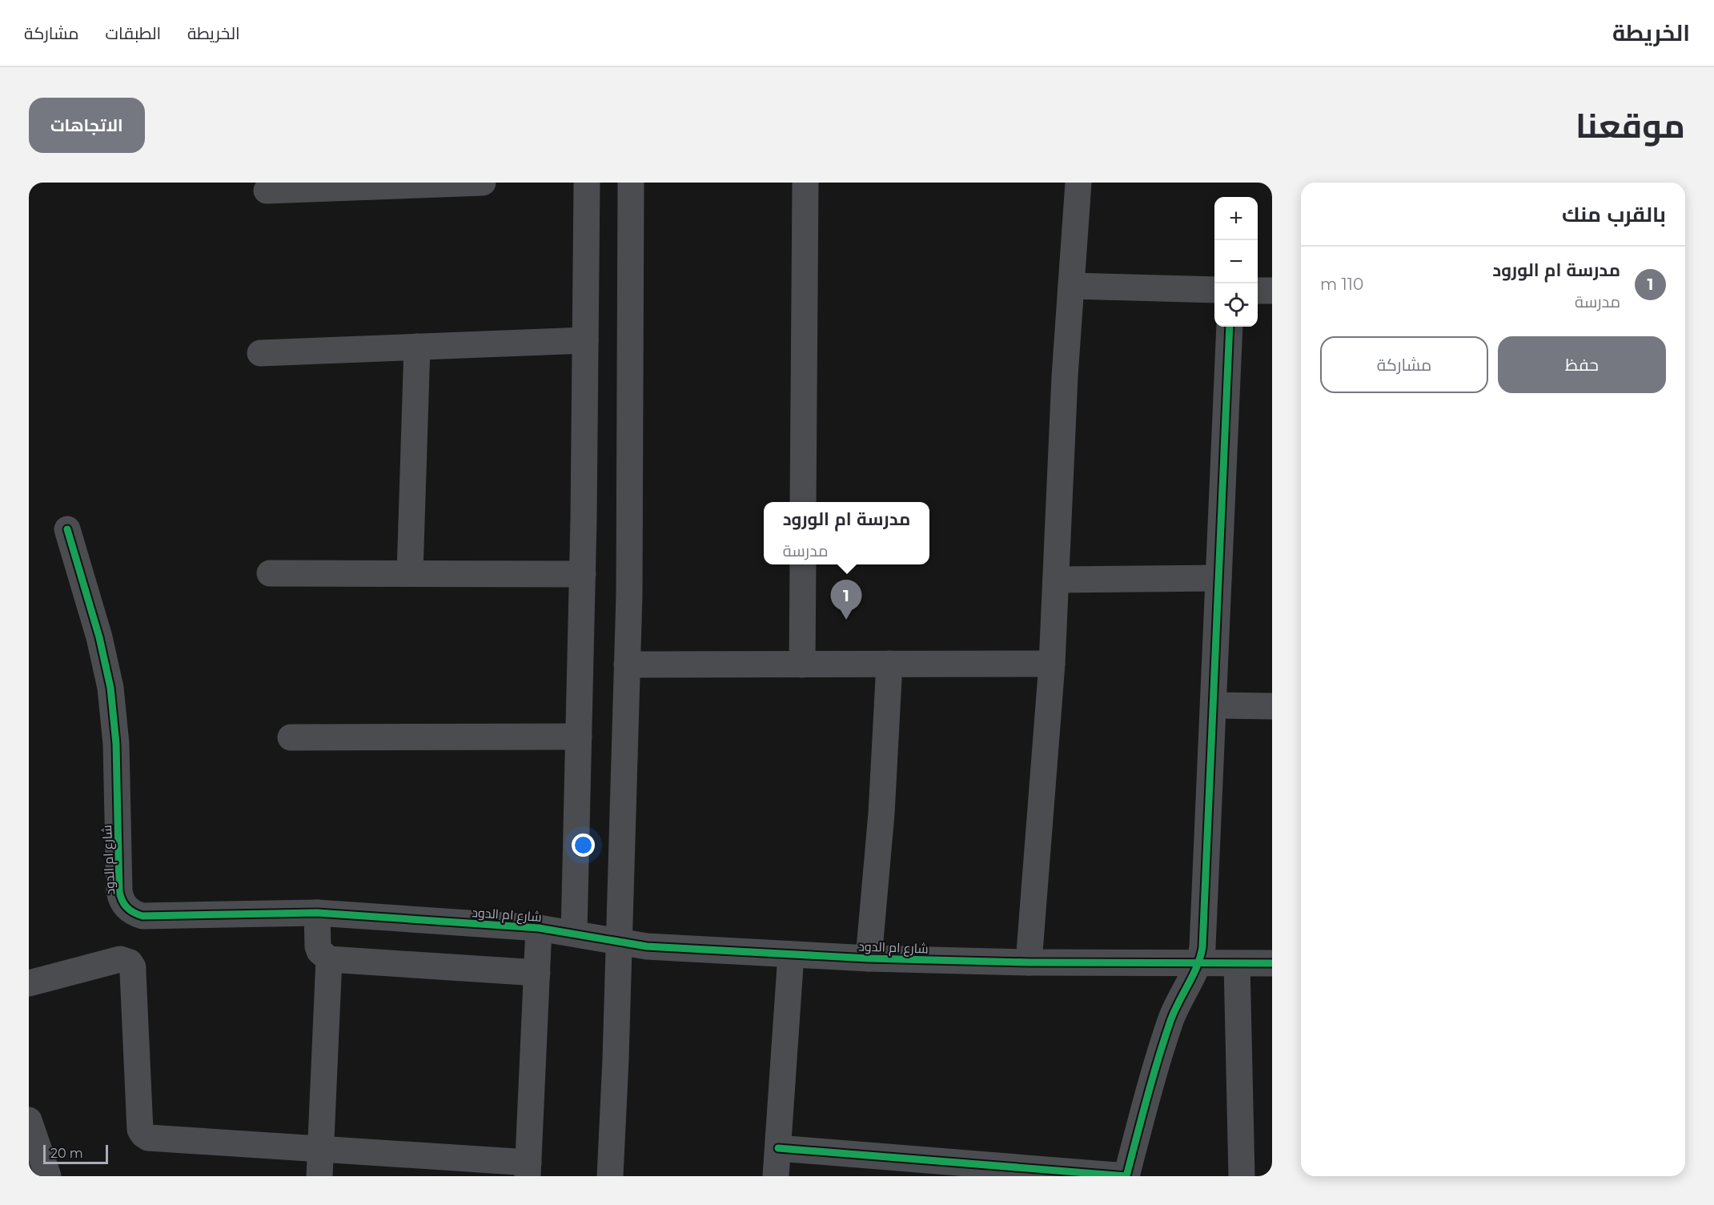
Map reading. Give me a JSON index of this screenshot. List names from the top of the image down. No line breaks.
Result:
{"streets":{"street":["شارع ام الدود"]},"scale_bar":"20 m","page":{"header":"الخريطة","nav":["الخريطة","الطبقات","مشاركة"],"title":"موقعنا","buttons":["الاتجاهات",["حفظ","مشاركة"]],"heading":"بالقرب منك","map_buttons":["+","−"],"list":[{"mark":"1","name":"مدرسة ام الورود","note":"مدرسة","value":"110 m"}],"popup":["مدرسة ام الورود","مدرسة"],"pins":"1","scale":"20 m"}}
